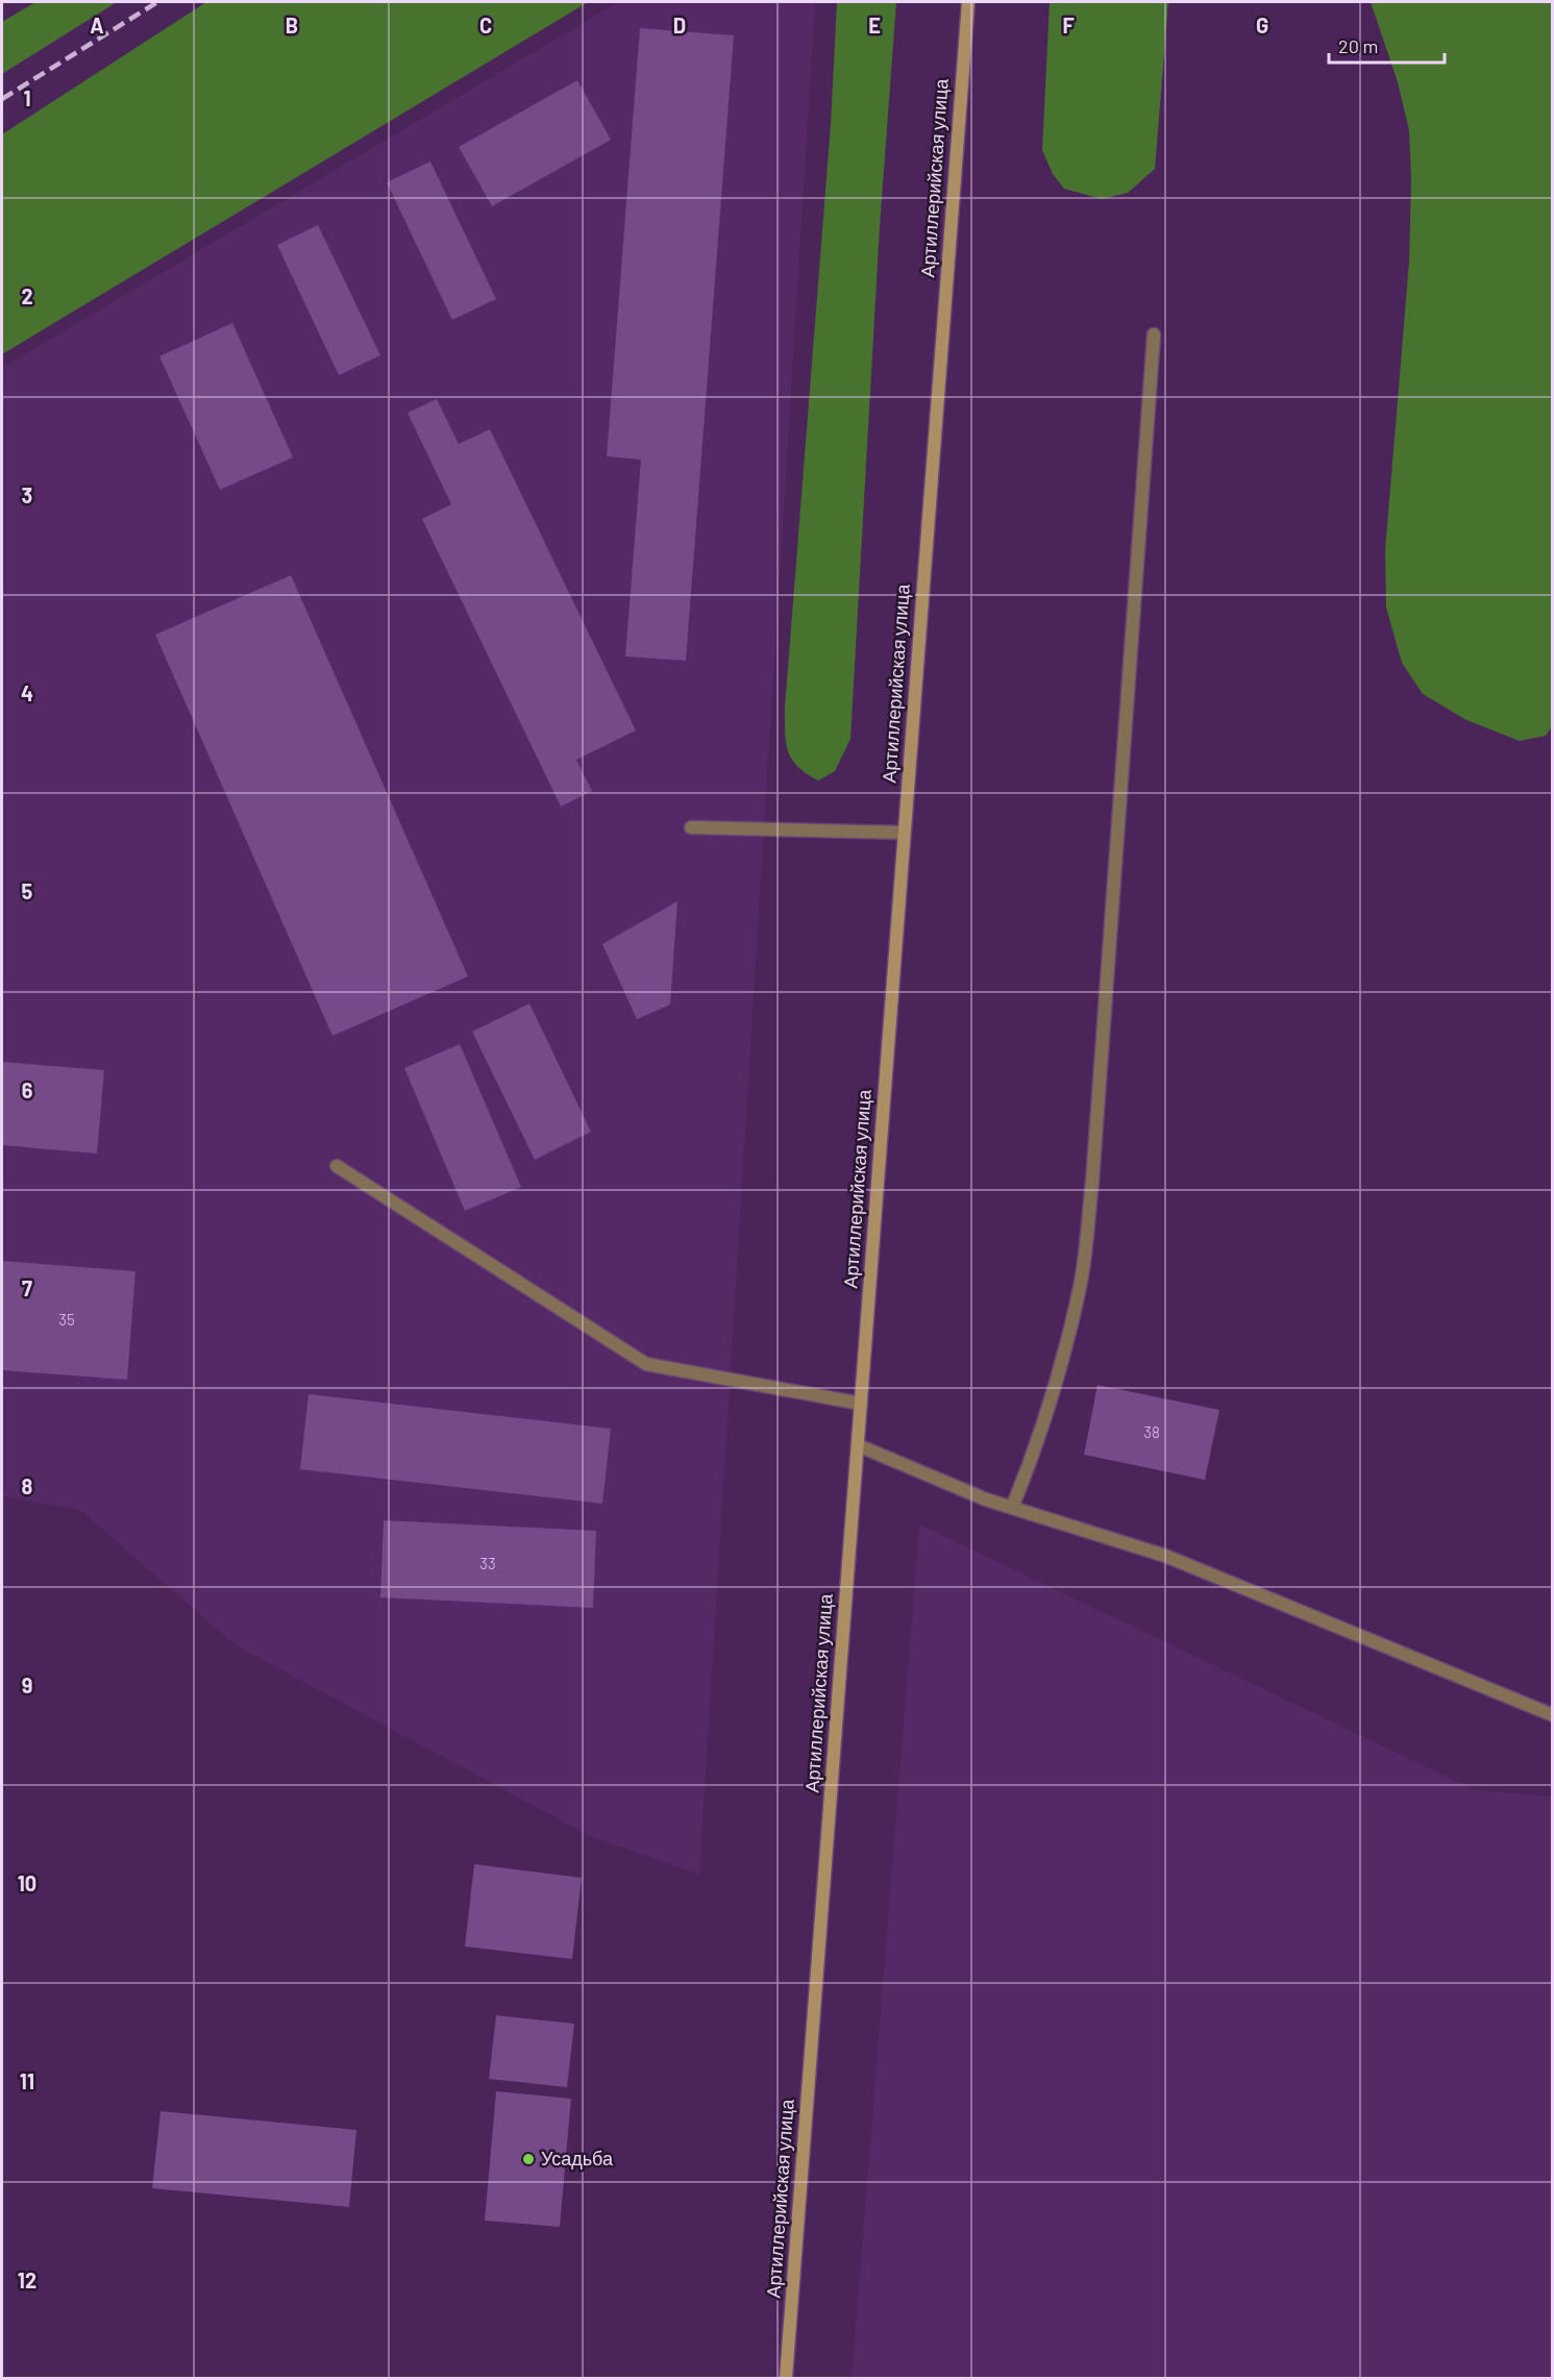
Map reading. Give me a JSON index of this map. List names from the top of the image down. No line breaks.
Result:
{"streets":{"main road":["Артиллерийская улица"]},"places":["Усадьба"],"house_numbers":["35","38","33"],"scale_bar":"20 m","grid":{"columns":["A","B","C","D","E","F","G"],"rows":["1","2","3","4","5","6","7","8","9","10","11","12"]}}
